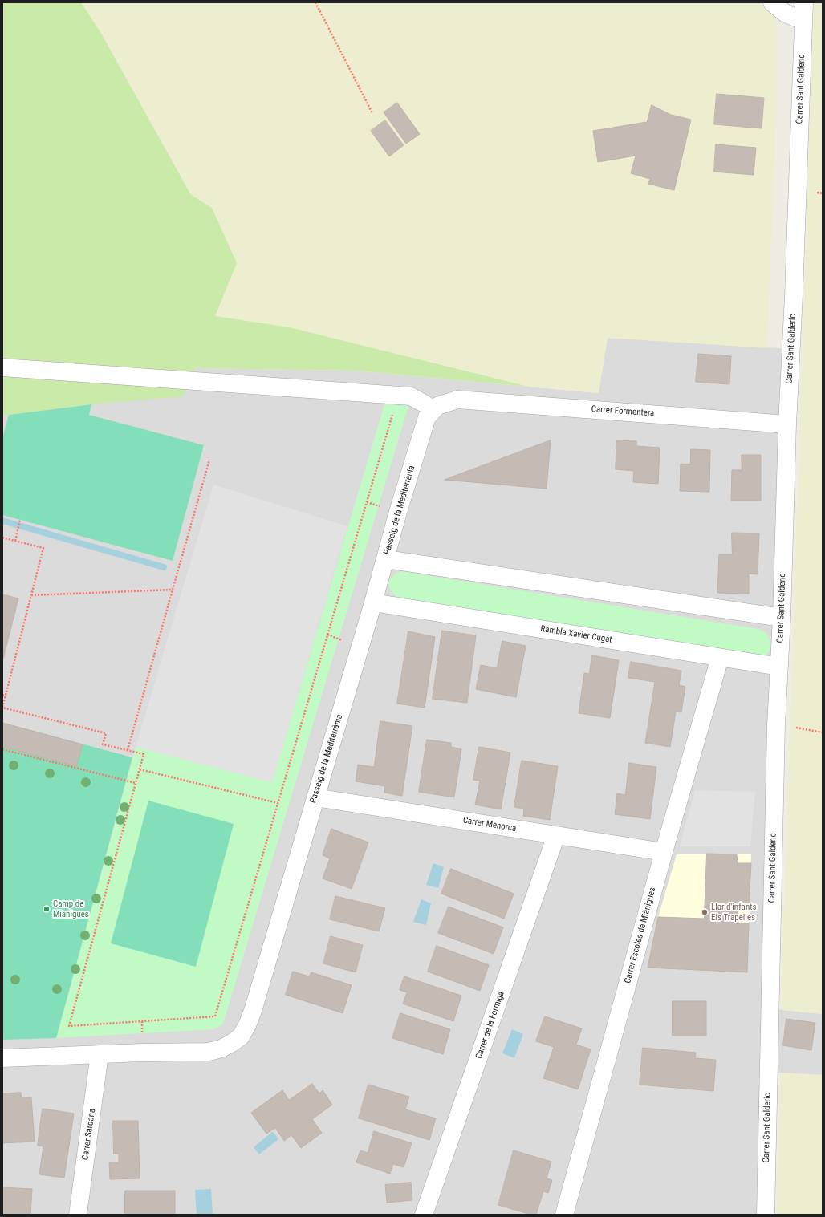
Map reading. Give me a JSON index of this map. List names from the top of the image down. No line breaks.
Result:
{"streets":{"street":["Carrer Sant Galderic","Carrer Formentera","Passeig de la Mediterrània","Rambla Xavier Cugat","Carrer Menorca","Carrer Escoles de Miànigues","Carrer de la Formiga","Carrer Sardana"]},"crossings":[["Carrer Sant Galderic","Carrer Formentera"],["Carrer Sant Galderic","Rambla Xavier Cugat"],["Carrer Formentera","Passeig de la Mediterrània"],["Passeig de la Mediterrània","Rambla Xavier Cugat"],["Passeig de la Mediterrània","Carrer Menorca"],["Passeig de la Mediterrània","Carrer Sardana"],["Rambla Xavier Cugat","Carrer Escoles de Miànigues"],["Carrer Menorca","Carrer Escoles de Miànigues"],["Carrer Menorca","Carrer de la Formiga"]],"places":["Camp de Mianigues","Llar d'infants Els Trapelles"]}
